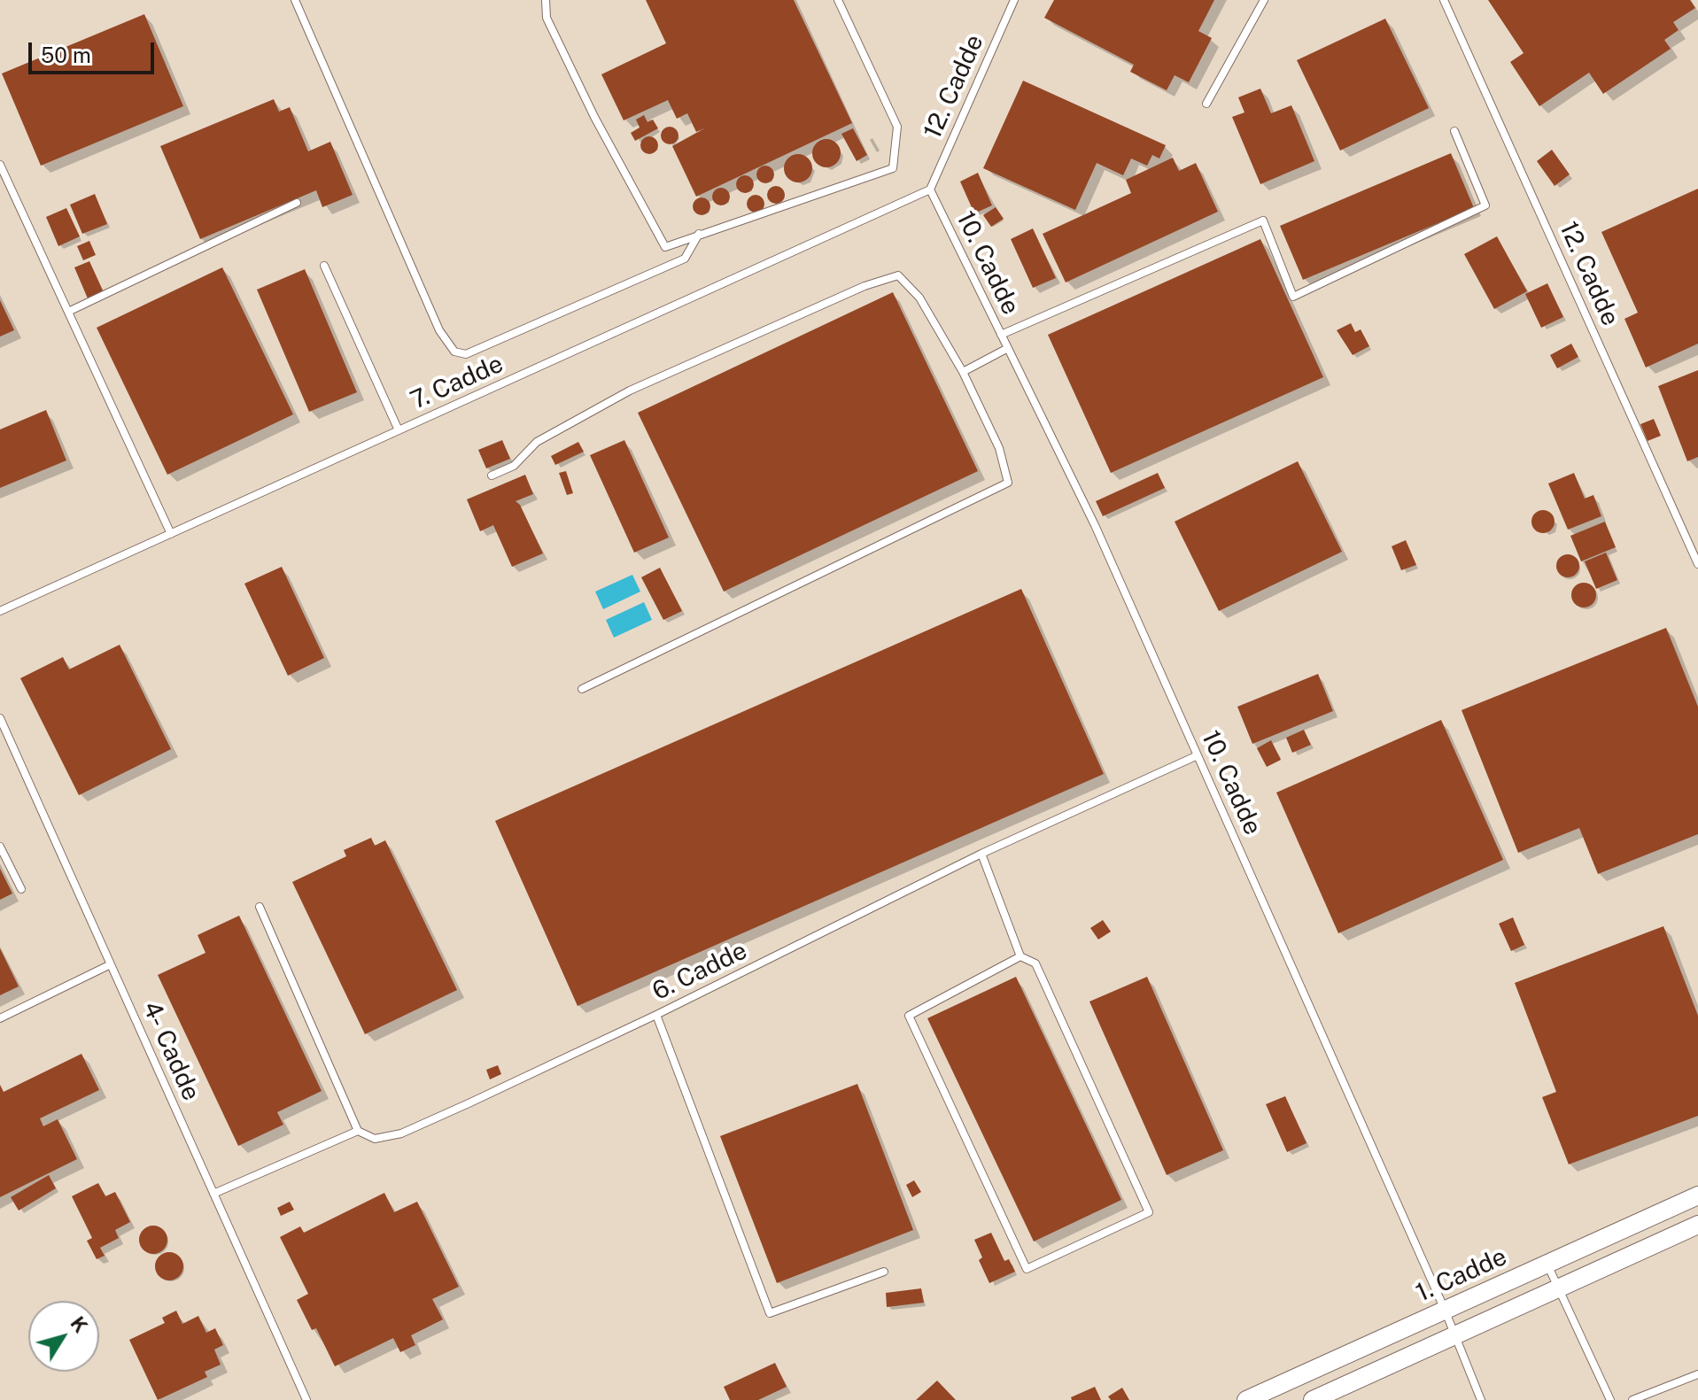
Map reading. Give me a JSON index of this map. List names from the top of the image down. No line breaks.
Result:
{"streets":{"street":["1. Cadde"],"lane":["12. Cadde","10. Cadde","7. Cadde","6. Cadde","4- Cadde"]},"crossings":[["12. Cadde","10. Cadde"],["12. Cadde","7. Cadde"],["10. Cadde","7. Cadde"],["10. Cadde","6. Cadde"],["10. Cadde","1. Cadde"]],"scale_bar":"50 m","north":"top right"}
